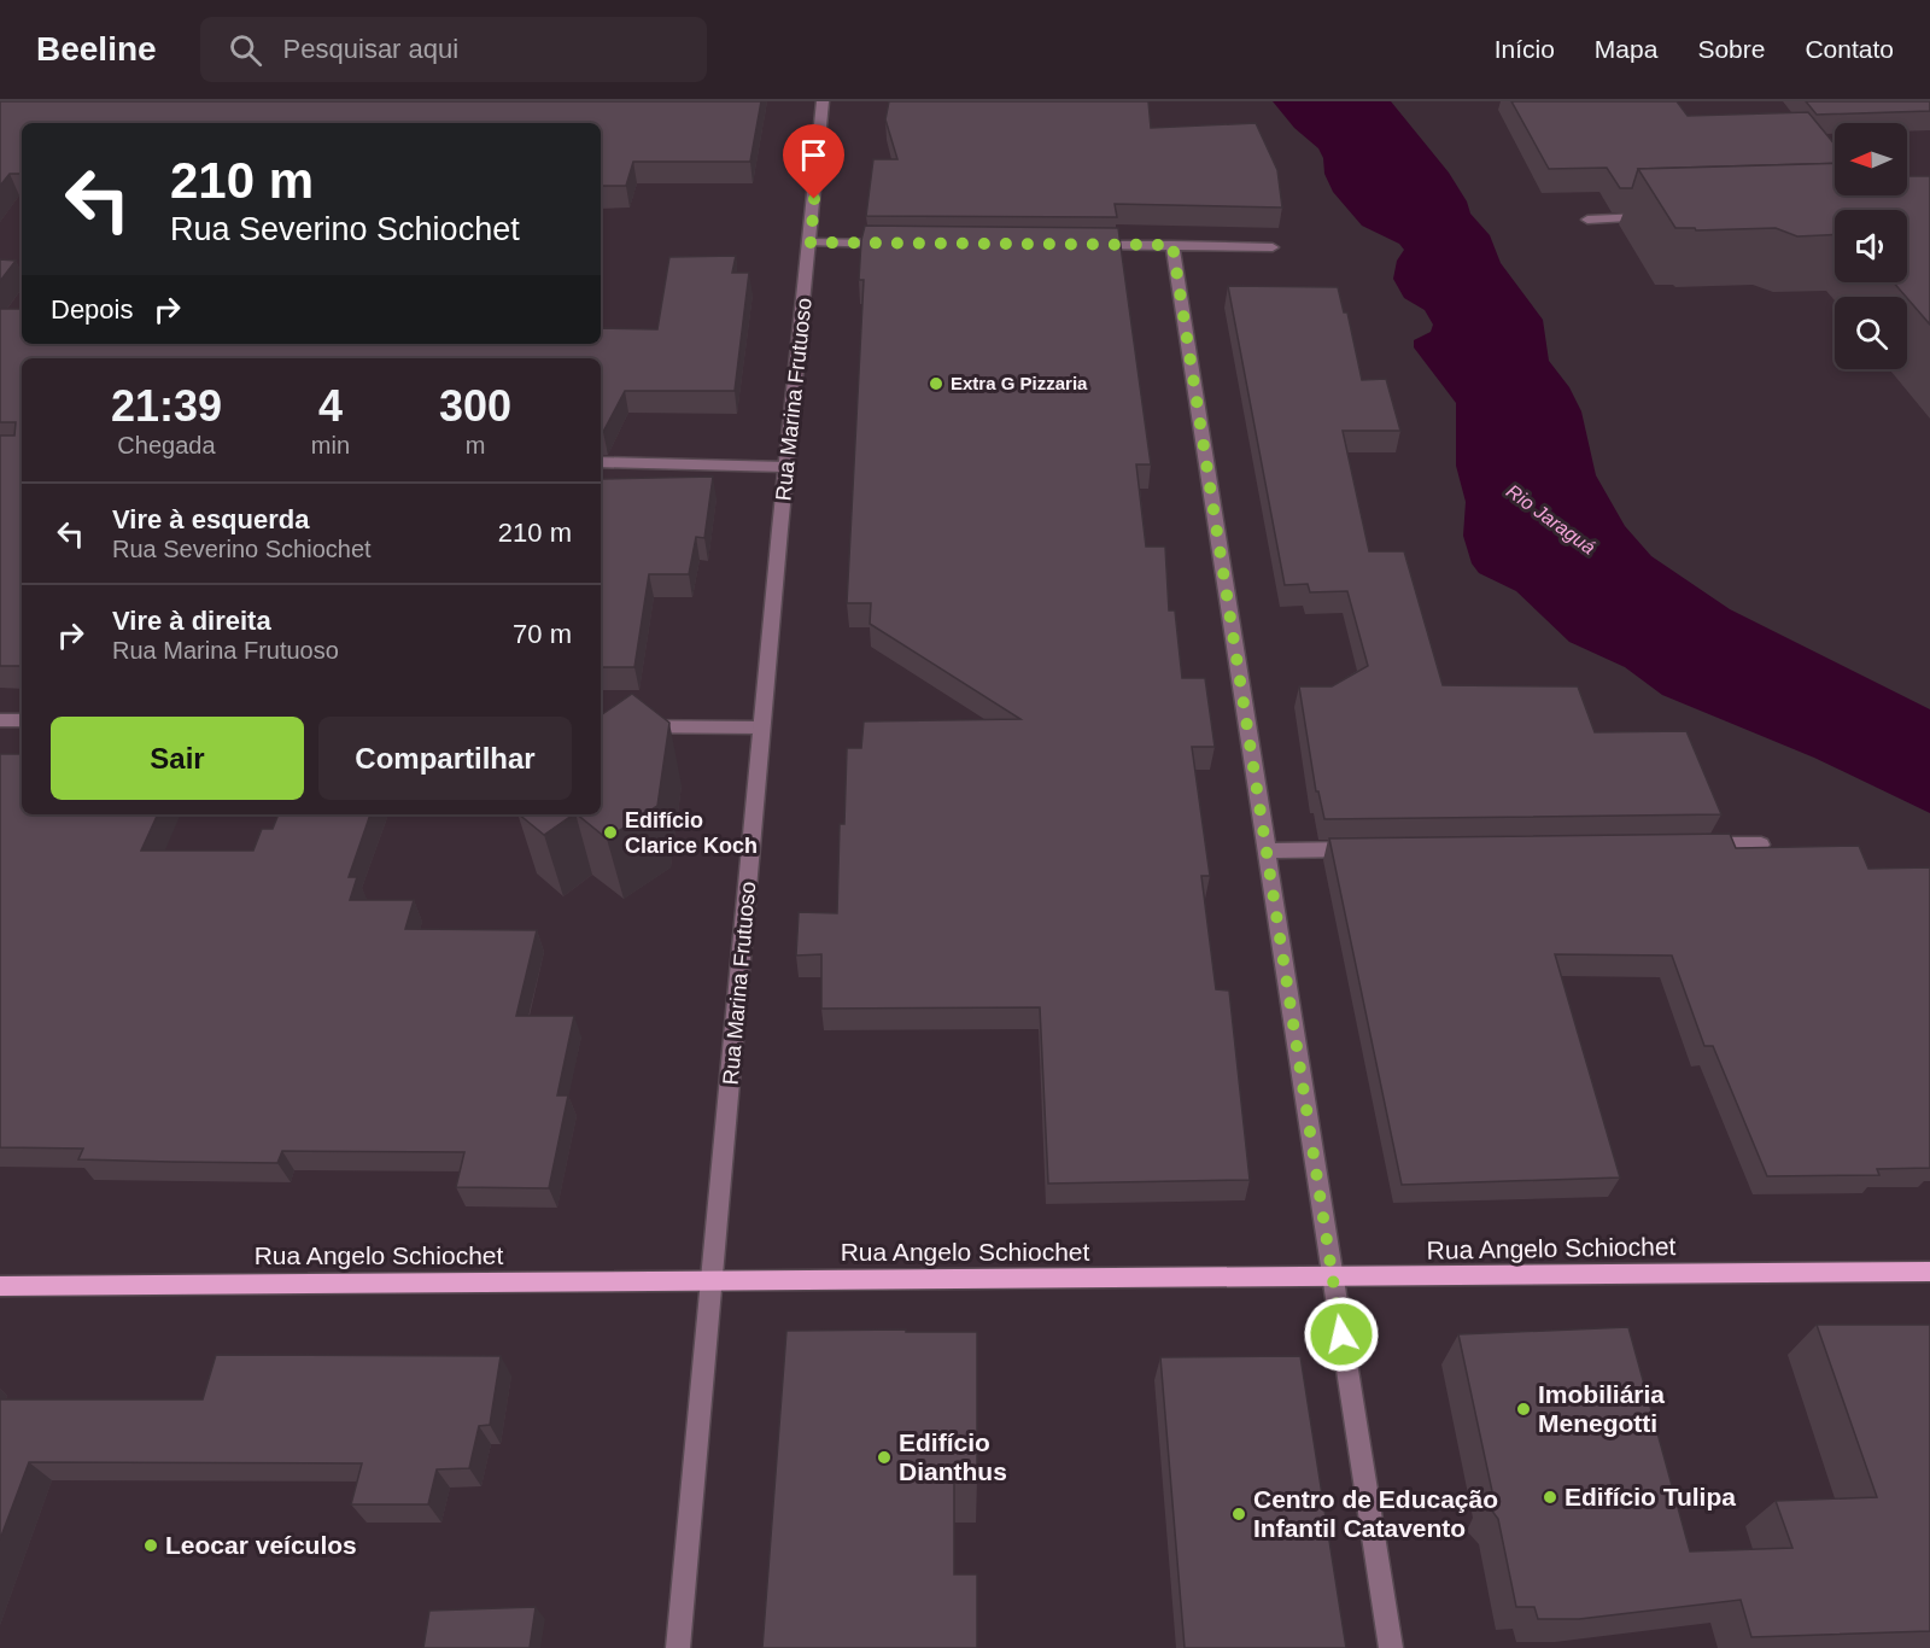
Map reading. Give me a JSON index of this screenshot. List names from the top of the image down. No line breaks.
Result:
{"streets":{"main road":["Rua Angelo Schiochet"],"street":["Rua Marina Frutuoso"]},"crossings":[["Rua Marina Frutuoso","Rua Angelo Schiochet"]],"water":["Rio Jaraguá"],"places":["Extra G Pizzaria","Edifício Clarice Koch","Imobiliária Menegotti","Edifício Dianthus","Edifício Tulipa","Centro de Educação Infantil Catavento","Leocar veículos"],"north":"left","page":{"header":"Beeline","search":"Pesquisar aqui","nav":["Início","Mapa","Sobre","Contato"],"turn":["210 m","Rua Severino Schiochet"],"then":"Depois","eta":["21:39","Chegada","4","min","300","m"],"list":[{"name":"Vire à esquerda","note":"Rua Severino Schiochet","value":"210 m"},{"name":"Vire à direita","note":"Rua Marina Frutuoso","value":"70 m"}],"buttons":["Sair","Compartilhar"]}}
